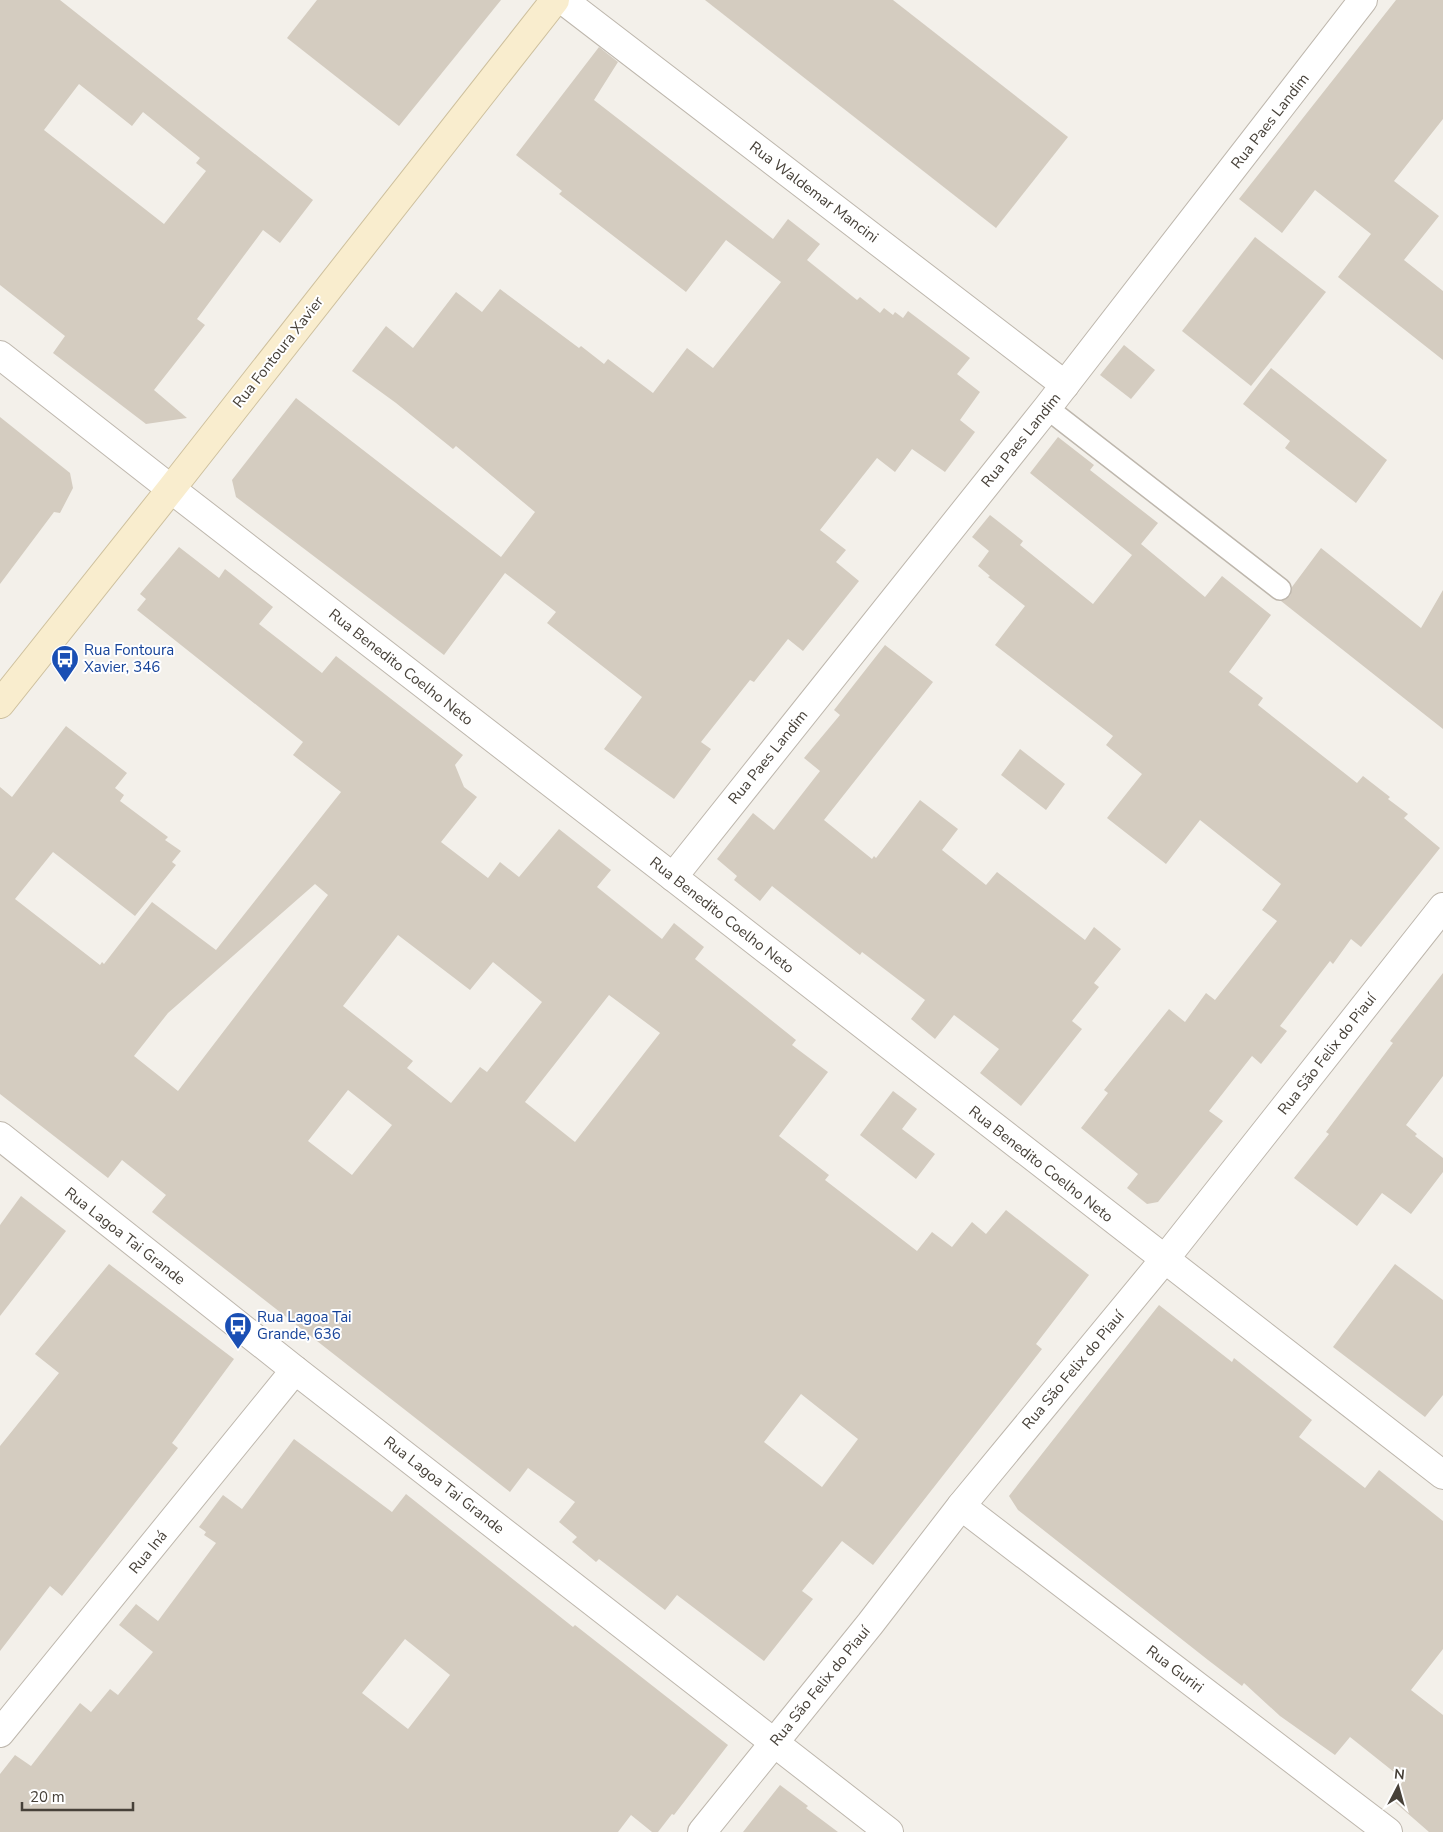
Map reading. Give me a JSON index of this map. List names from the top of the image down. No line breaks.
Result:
{"streets":{"main road":["Rua Fontoura Xavier"],"street":["Rua Paes Landim","Rua Waldemar Mancini","Rua Benedito Coelho Neto","Rua São Felix do Piauí","Rua Lagoa Tai Grande","Rua Iná","Rua Guriri"]},"crossings":[["Rua Paes Landim","Rua Waldemar Mancini"],["Rua Paes Landim","Rua Benedito Coelho Neto"],["Rua Fontoura Xavier","Rua Benedito Coelho Neto"],["Rua Benedito Coelho Neto","Rua São Felix do Piauí"],["Rua São Felix do Piauí","Rua Lagoa Tai Grande"],["Rua São Felix do Piauí","Rua Guriri"],["Rua Lagoa Tai Grande","Rua Iná"]],"places":{"bus stop":["Rua Fontoura Xavier, 346","Rua Lagoa Tai Grande, 636"]},"scale_bar":"20 m","north":"top"}
